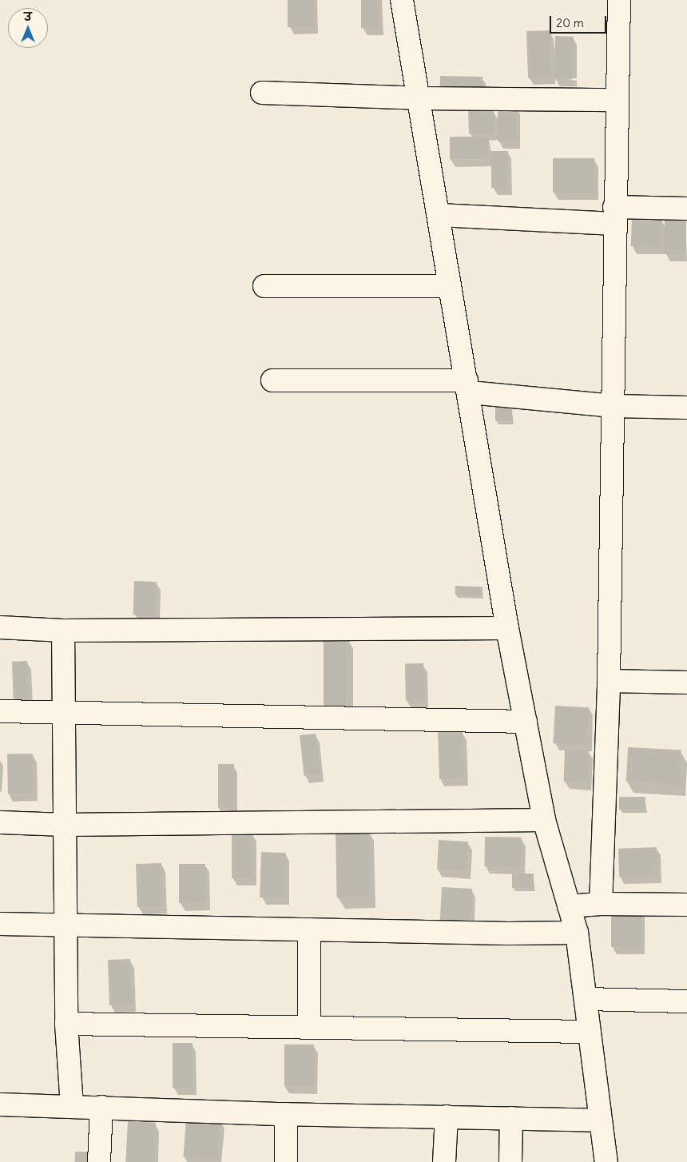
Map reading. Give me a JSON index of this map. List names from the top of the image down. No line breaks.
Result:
{"scale_bar":"20 m","north":"top"}
